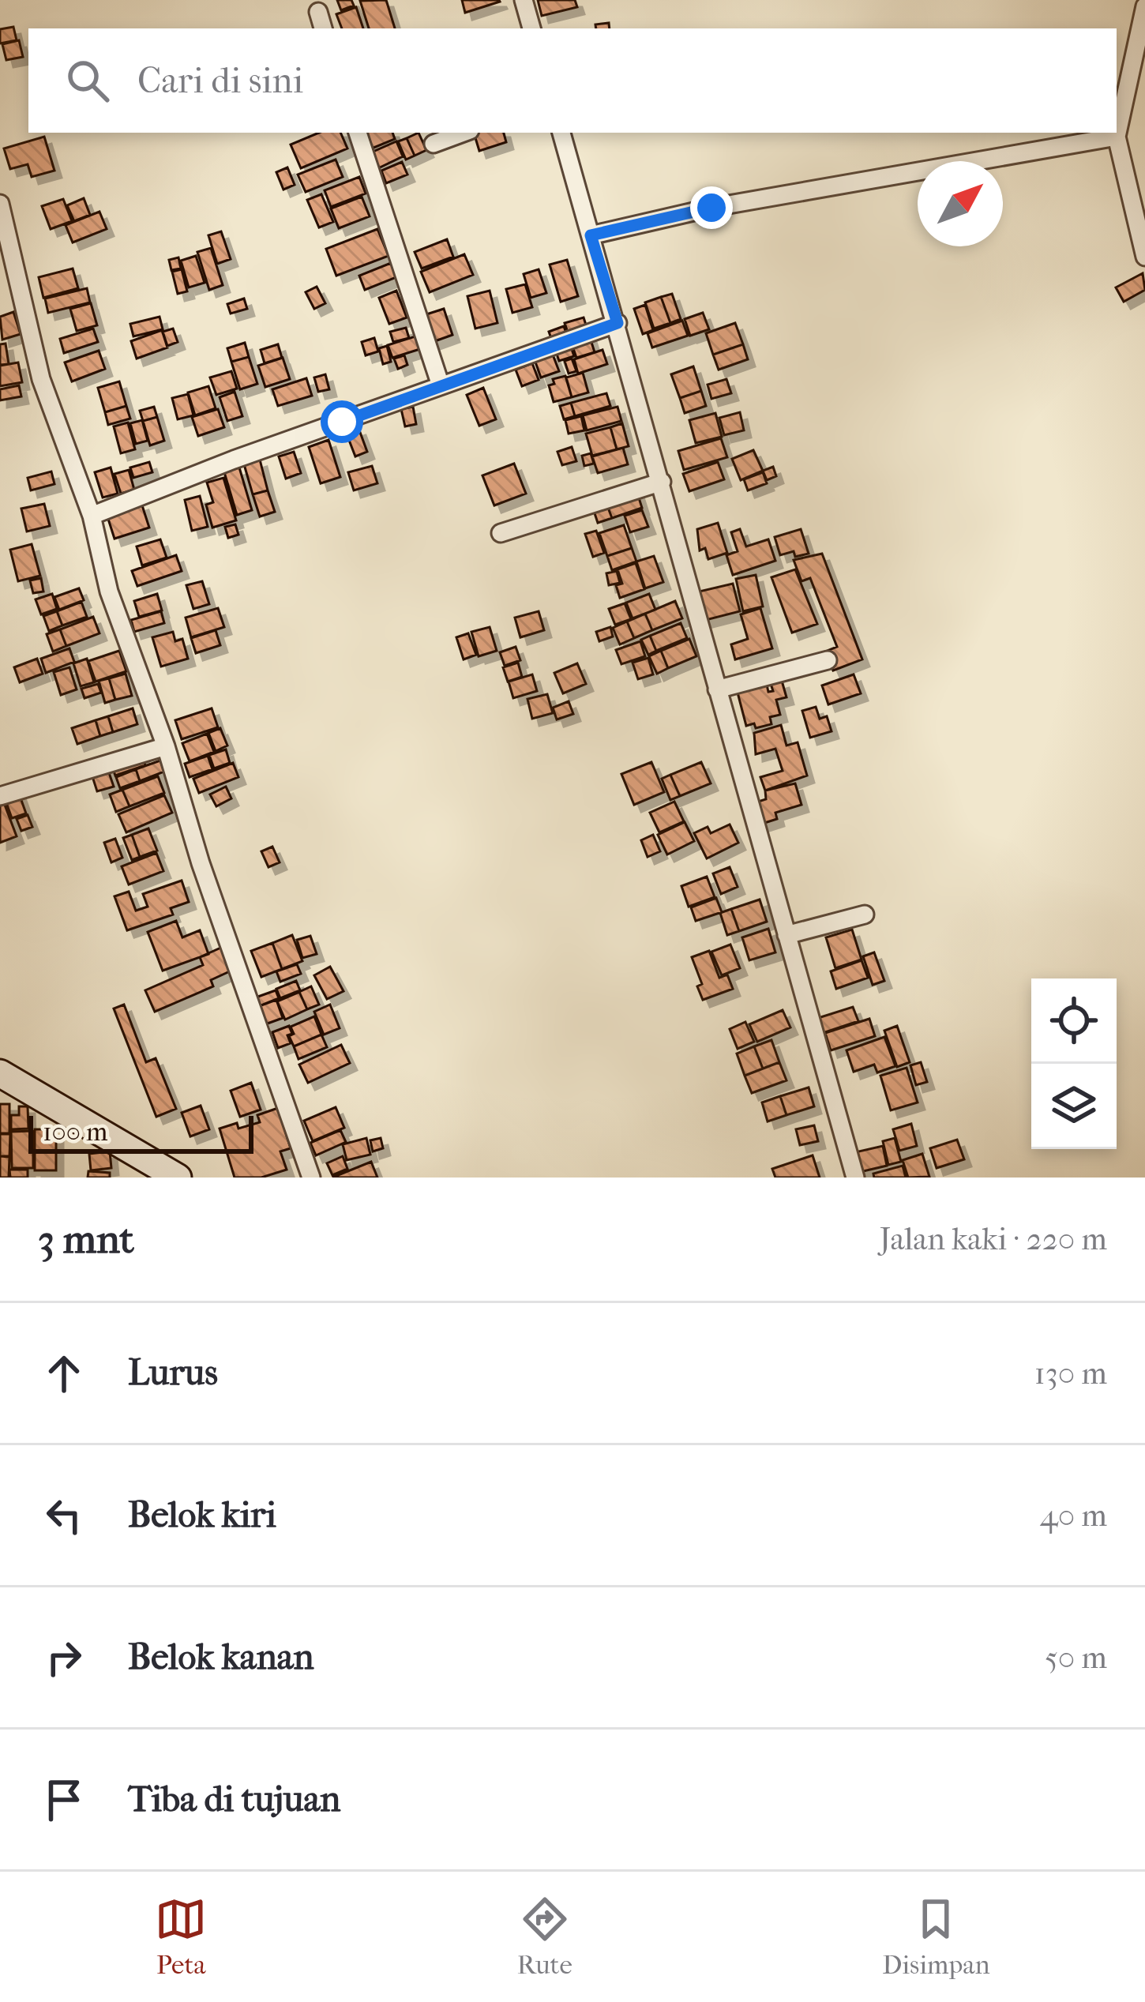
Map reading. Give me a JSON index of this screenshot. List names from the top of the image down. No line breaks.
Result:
{"scale_bar":"100 m","north":"top right","page":{"search":"Cari di sini","scale":"100 m","heading":["3 mnt","Jalan kaki · 220 m"],"list":[["Lurus","130 m"],["Belok kiri","40 m"],["Belok kanan","50 m"],"Tiba di tujuan"],"nav":["Peta","Rute","Disimpan"]}}
